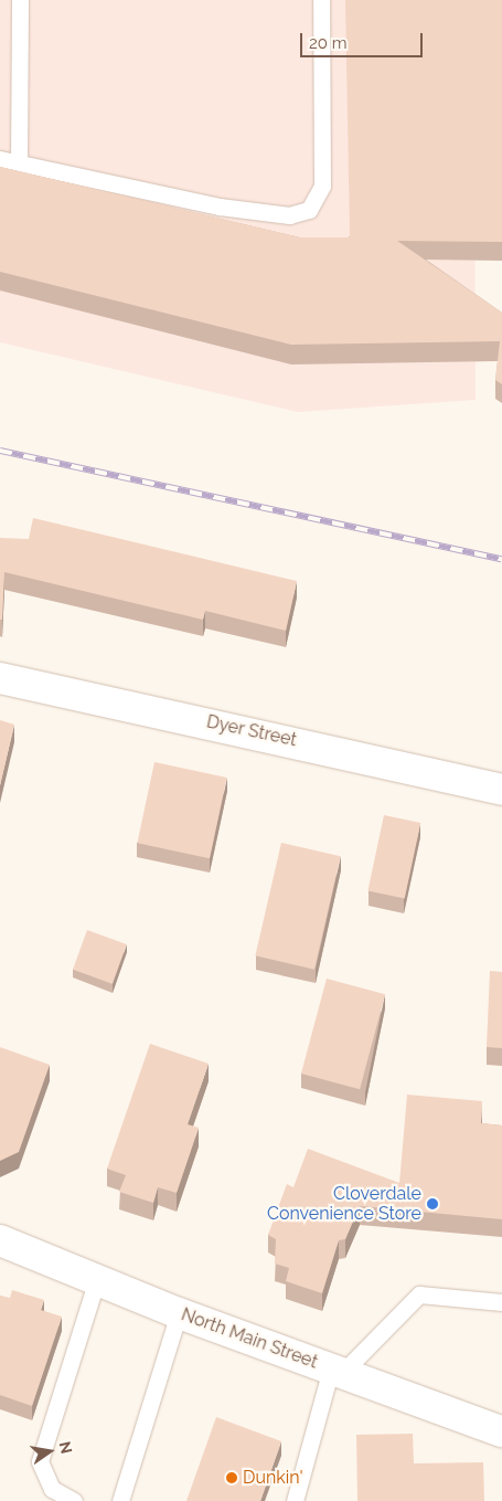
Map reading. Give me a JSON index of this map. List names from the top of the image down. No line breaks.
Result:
{"streets":{"main road":["Dyer Street","North Main Street"]},"places":["Cloverdale Convenience Store","Dunkin'"],"scale_bar":"20 m","north":"right"}
